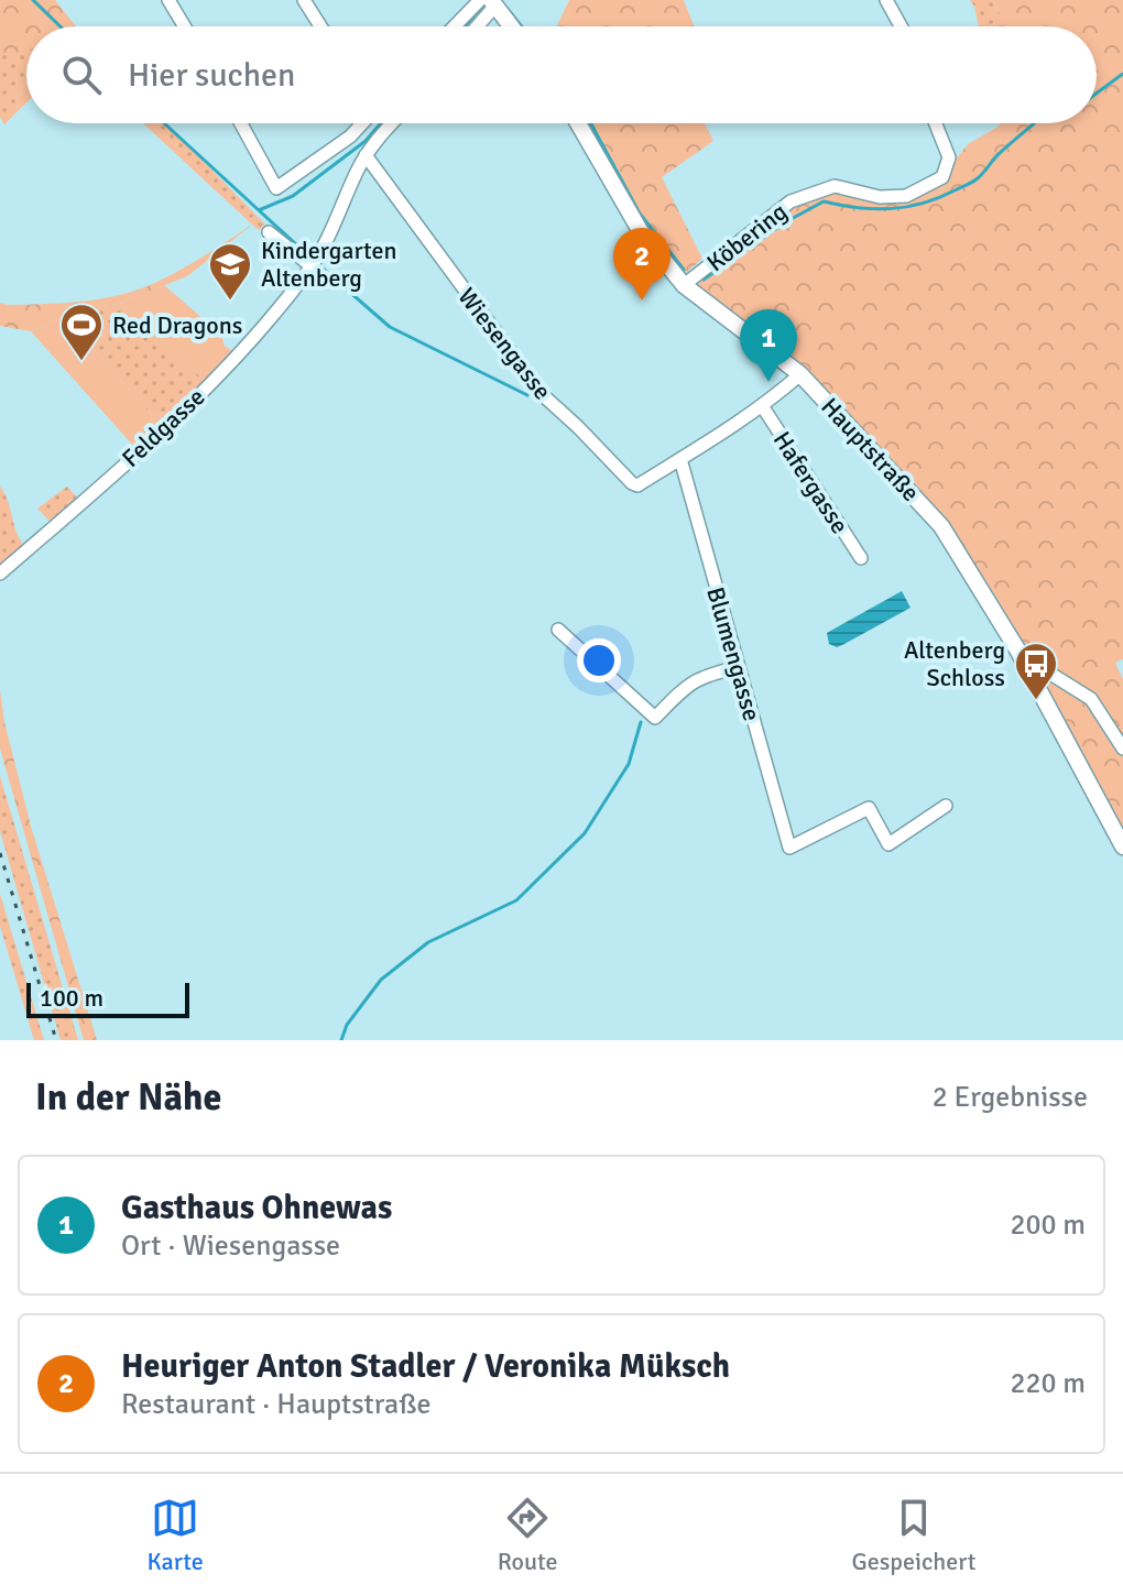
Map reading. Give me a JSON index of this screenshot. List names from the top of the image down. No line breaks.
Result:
{"streets":{"main road":["Hauptstraße"],"street":["Köbering","Wiesengasse","Feldgasse","Hafergasse","Blumengasse"]},"crossings":[["Köbering","Hauptstraße"],["Wiesengasse","Feldgasse"],["Wiesengasse","Hauptstraße"],["Wiesengasse","Hafergasse"],["Wiesengasse","Blumengasse"]],"places":{"school or university":["Kindergarten Altenberg"],"sports":["Red Dragons"],"bus stop":["Altenberg Schloss"]},"scale_bar":"100 m","page":{"search":"Hier suchen","pins":["2","1"],"scale":"100 m","heading":["In der Nähe","2 Ergebnisse"],"list":[{"mark":"1","name":"Gasthaus Ohnewas","note":"Ort · Wiesengasse","value":"200 m"},{"mark":"2","name":"Heuriger Anton Stadler / Veronika Müksch","note":"Restaurant · Hauptstraße","value":"220 m"}],"nav":["Karte","Route","Gespeichert"]}}
